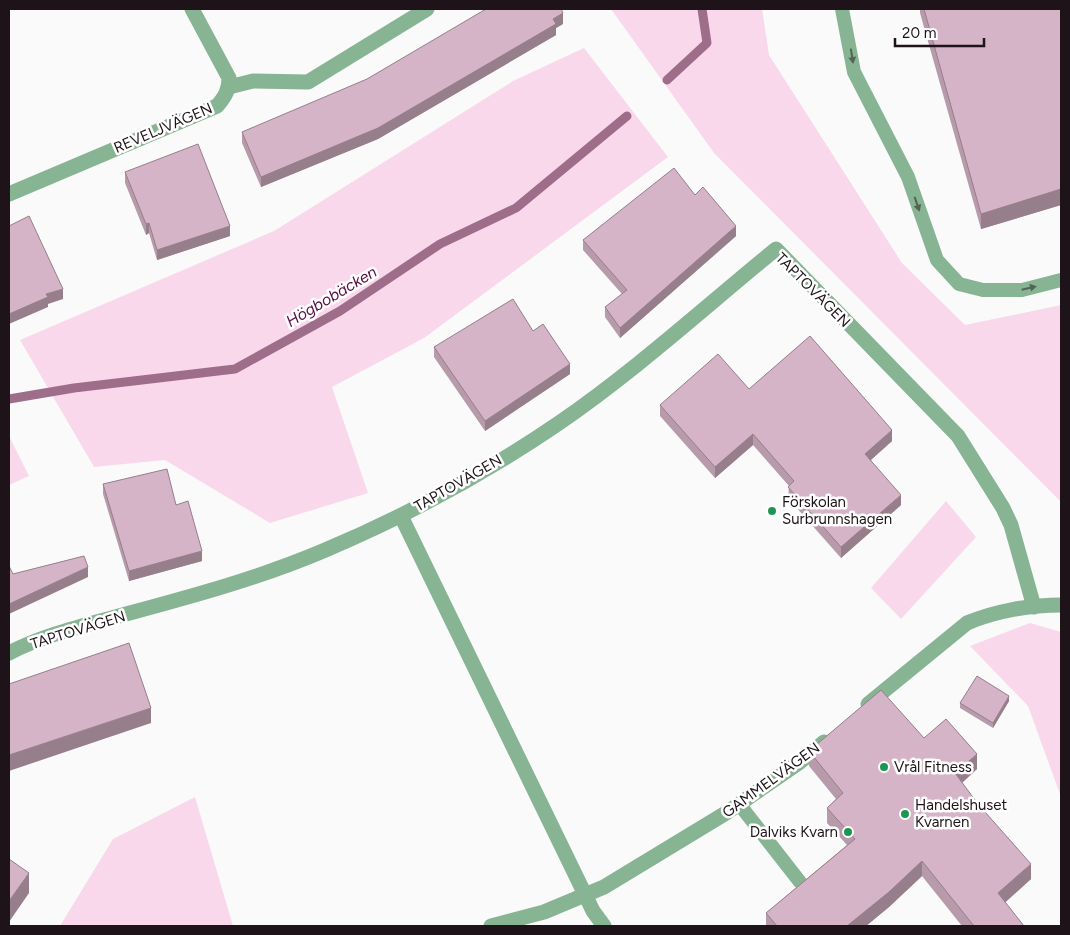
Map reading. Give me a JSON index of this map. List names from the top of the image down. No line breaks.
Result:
{"streets":{"street":["REVELJVÄGEN","TAPTOVÄGEN","GAMMELVÄGEN"]},"crossings":[["TAPTOVÄGEN","GAMMELVÄGEN"]],"water":["Högbobäcken"],"places":["Förskolan Surbrunnshagen","Vrål Fitness","Handelshuset Kvarnen","Dalviks Kvarn"],"scale_bar":"20 m"}
